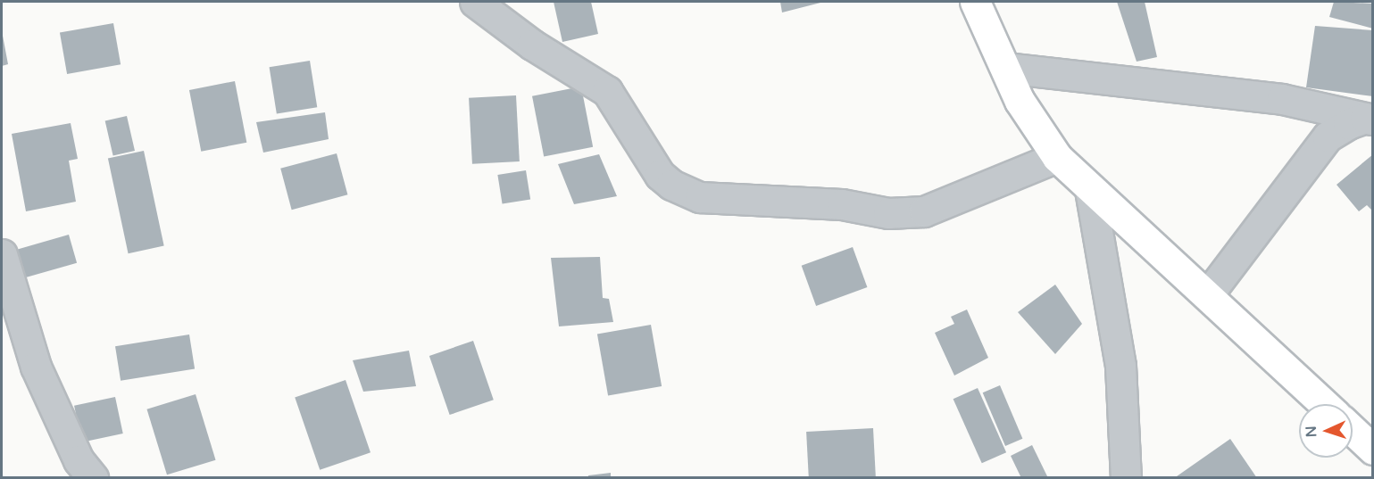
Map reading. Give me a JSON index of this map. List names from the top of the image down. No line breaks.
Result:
{"north":"left"}
